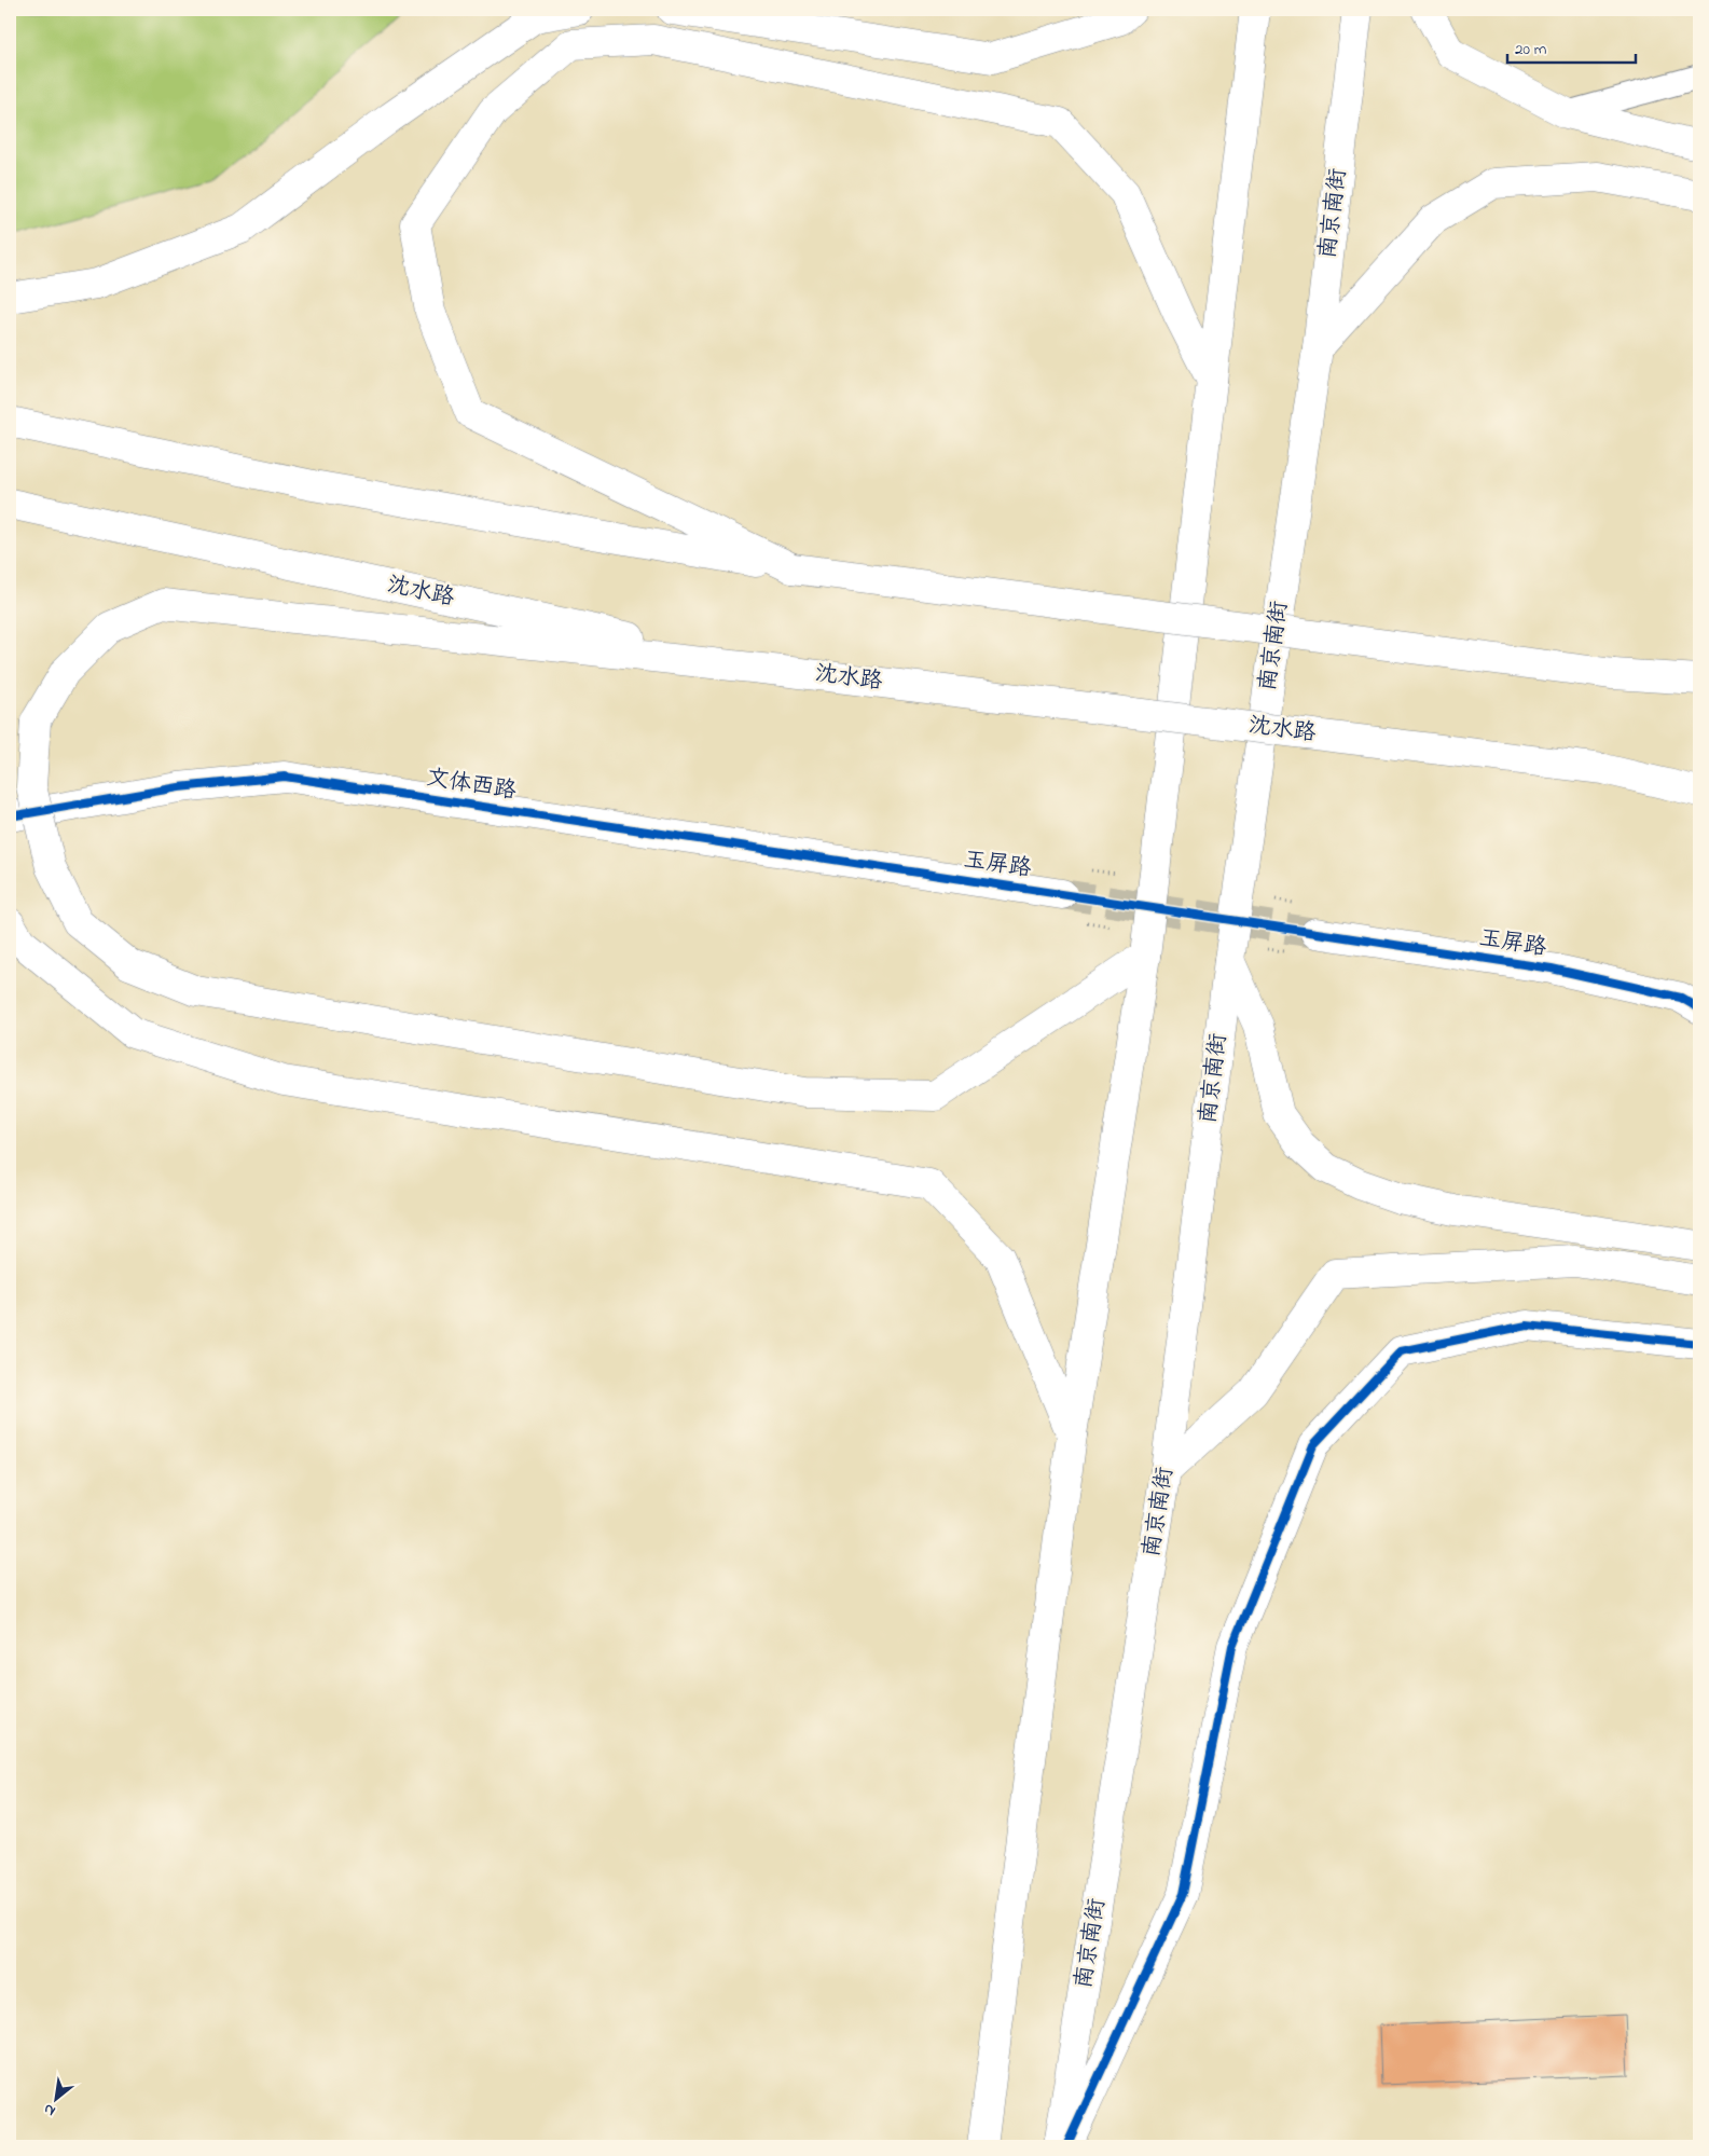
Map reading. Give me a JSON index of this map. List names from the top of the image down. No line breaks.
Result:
{"streets":{"main road":["南京南街","沈水路","文体西路","玉屏路"]},"crossings":[["文体西路","玉屏路"]],"scale_bar":"20 m","north":"bottom left"}
